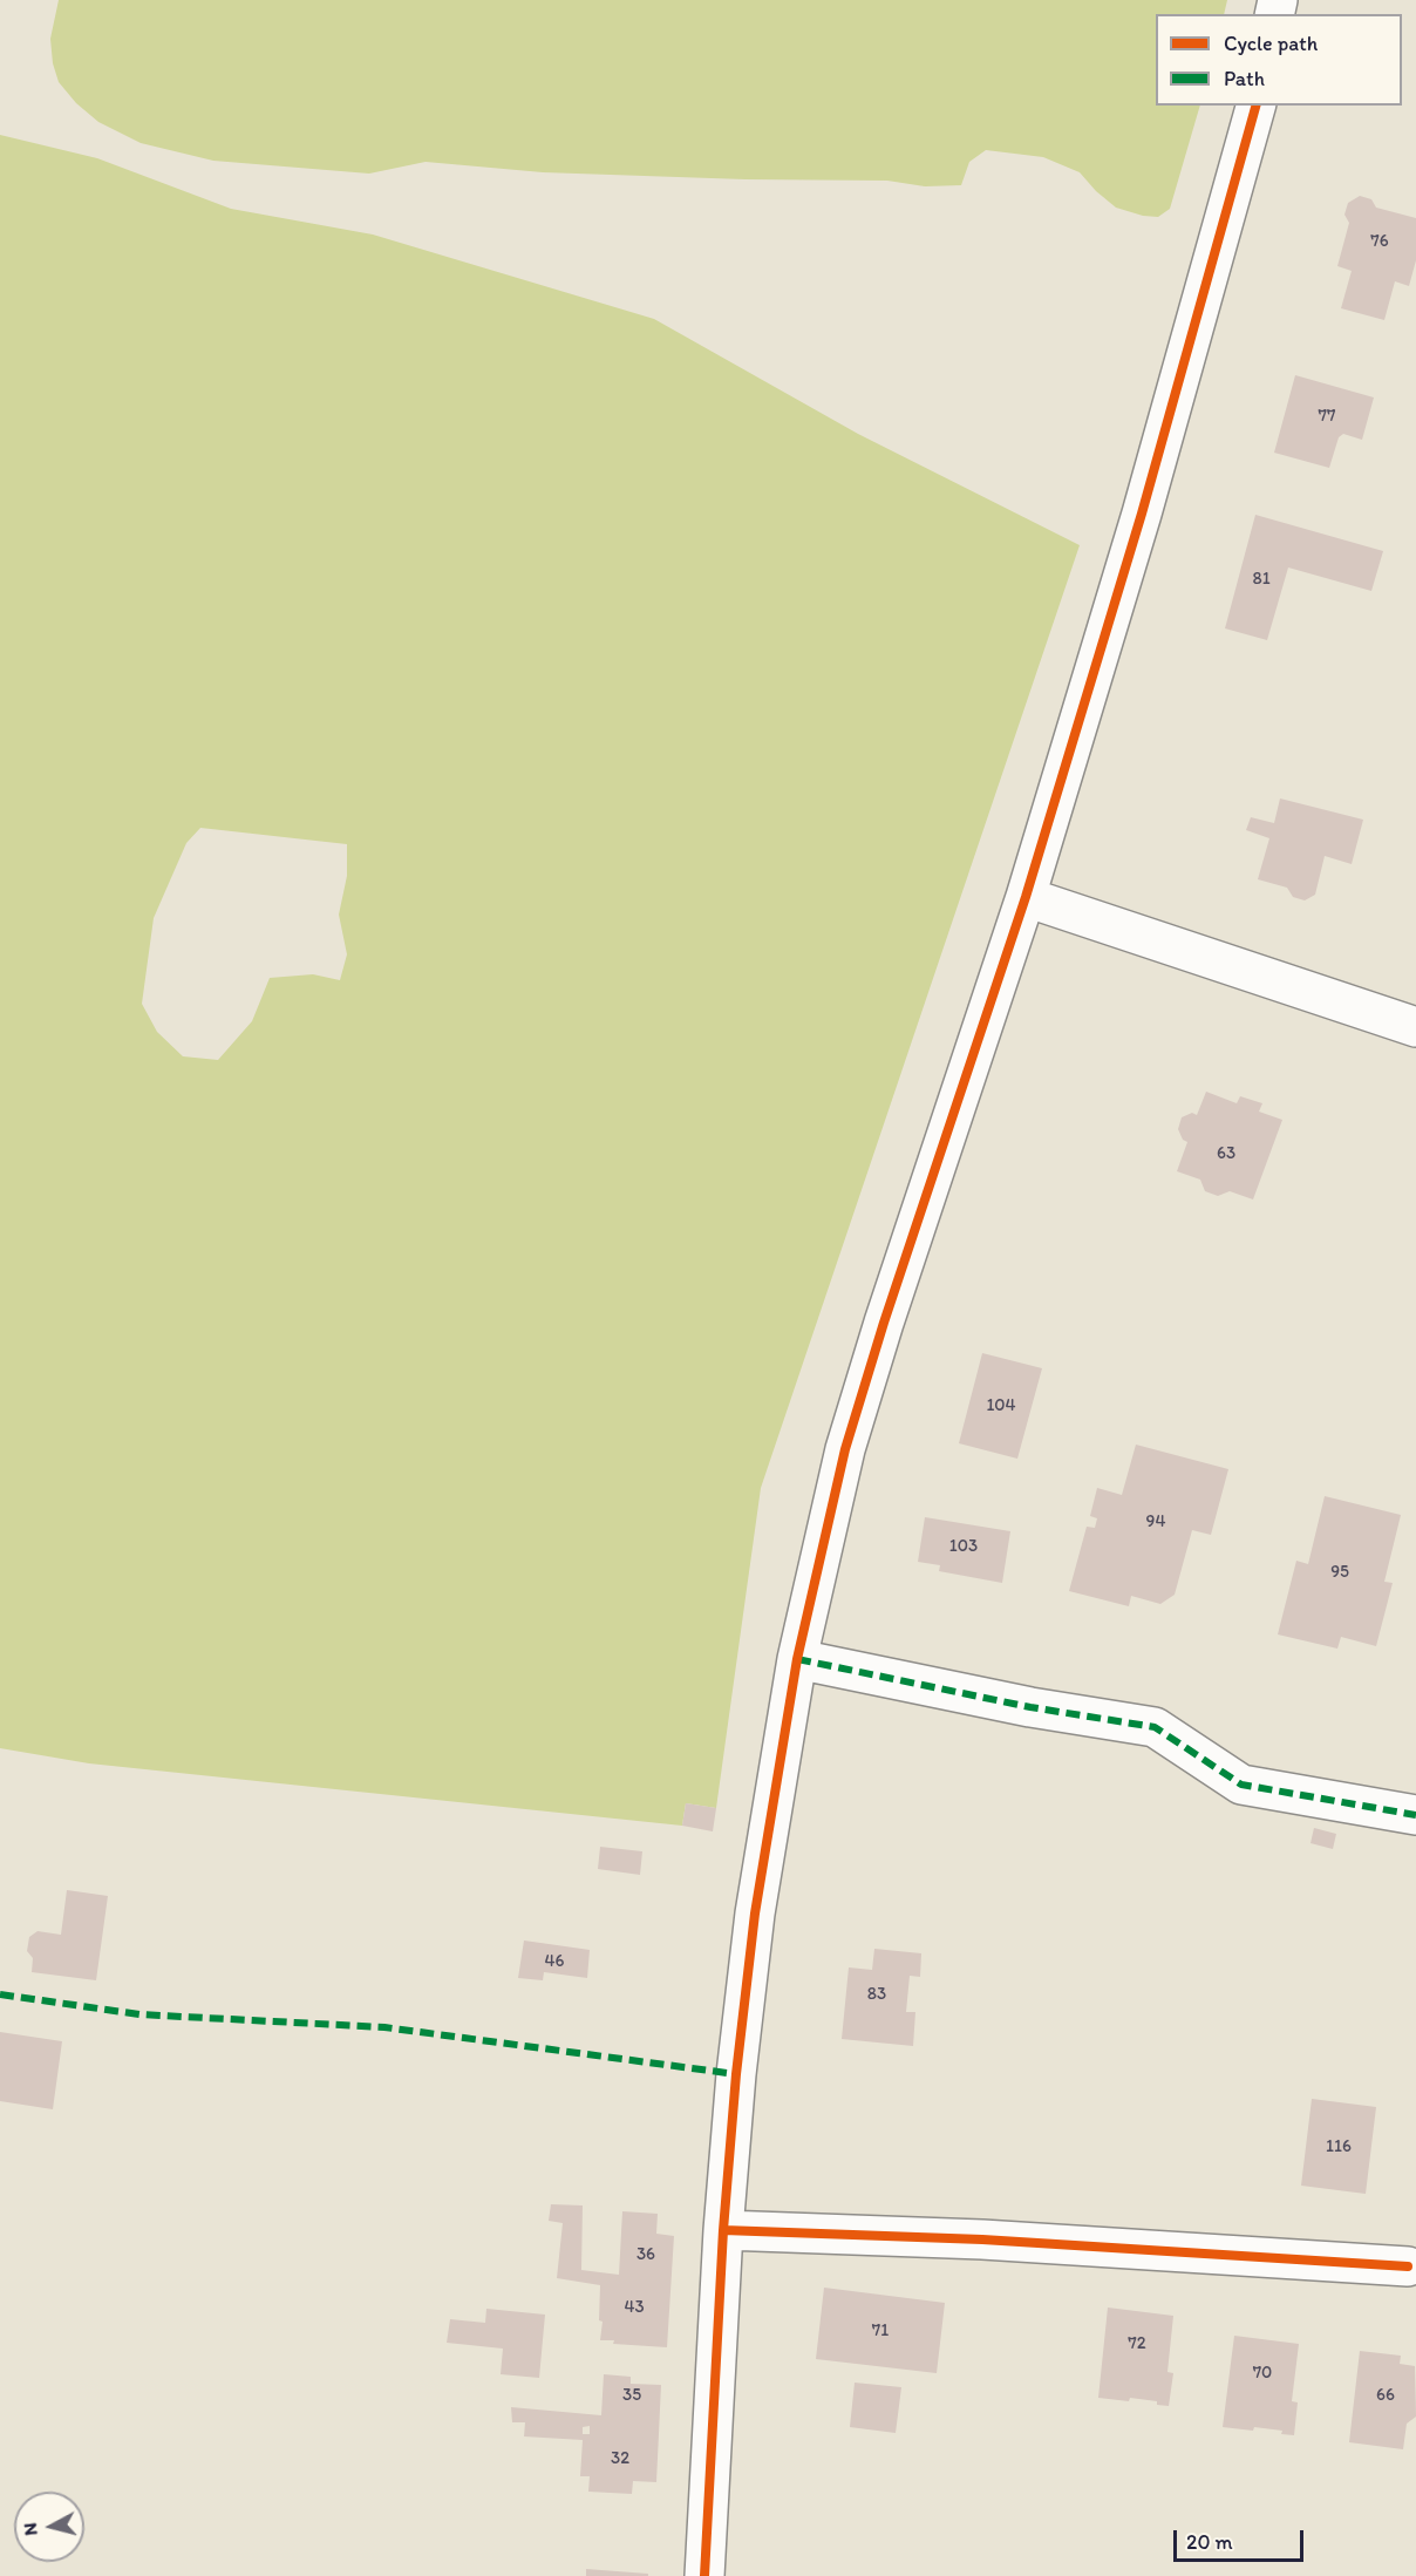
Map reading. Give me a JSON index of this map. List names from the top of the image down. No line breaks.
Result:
{"house_numbers":["76","77","81","63","104","94","103","95","46","83","116","36","43","71","72","70","35","66","32"],"legend":["Cycle path","Path"],"scale_bar":"20 m","north":"left"}
